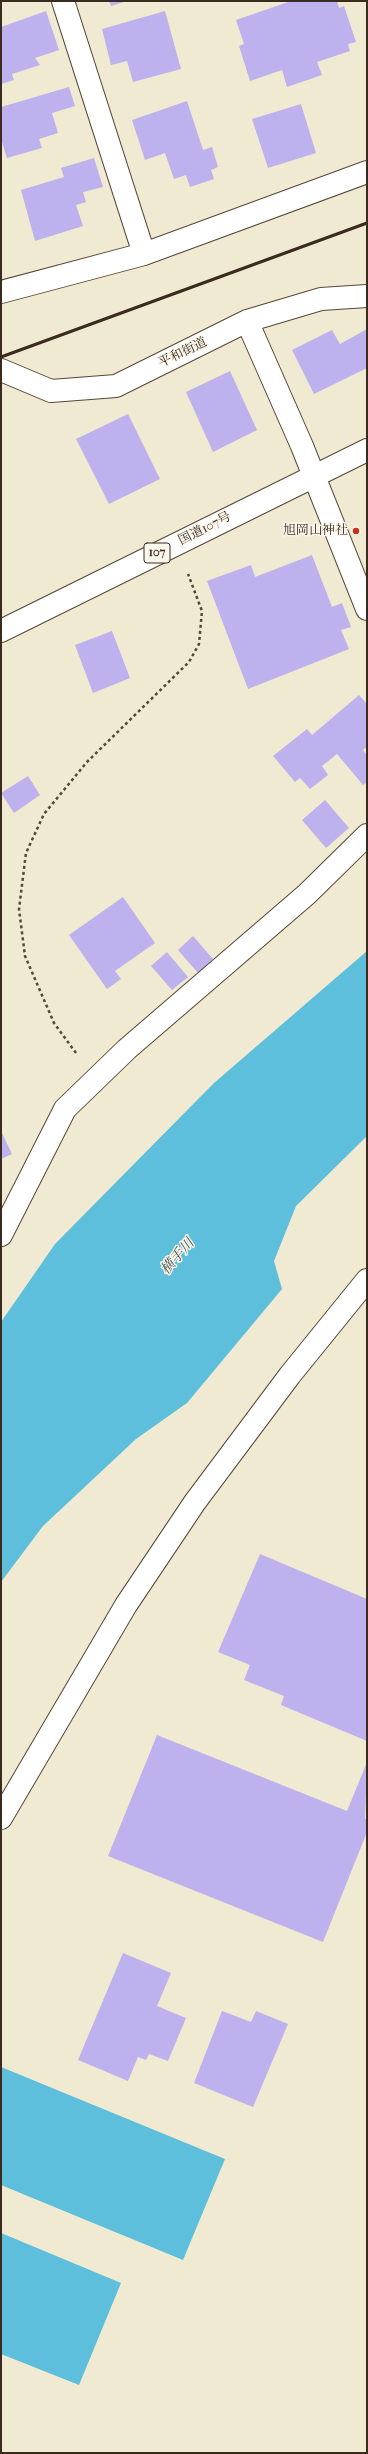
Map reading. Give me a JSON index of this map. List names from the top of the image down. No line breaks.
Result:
{"streets":{"main road":["平和街道","国道107号","107"]},"water":["横手川"],"places":["旭岡山神社"]}
